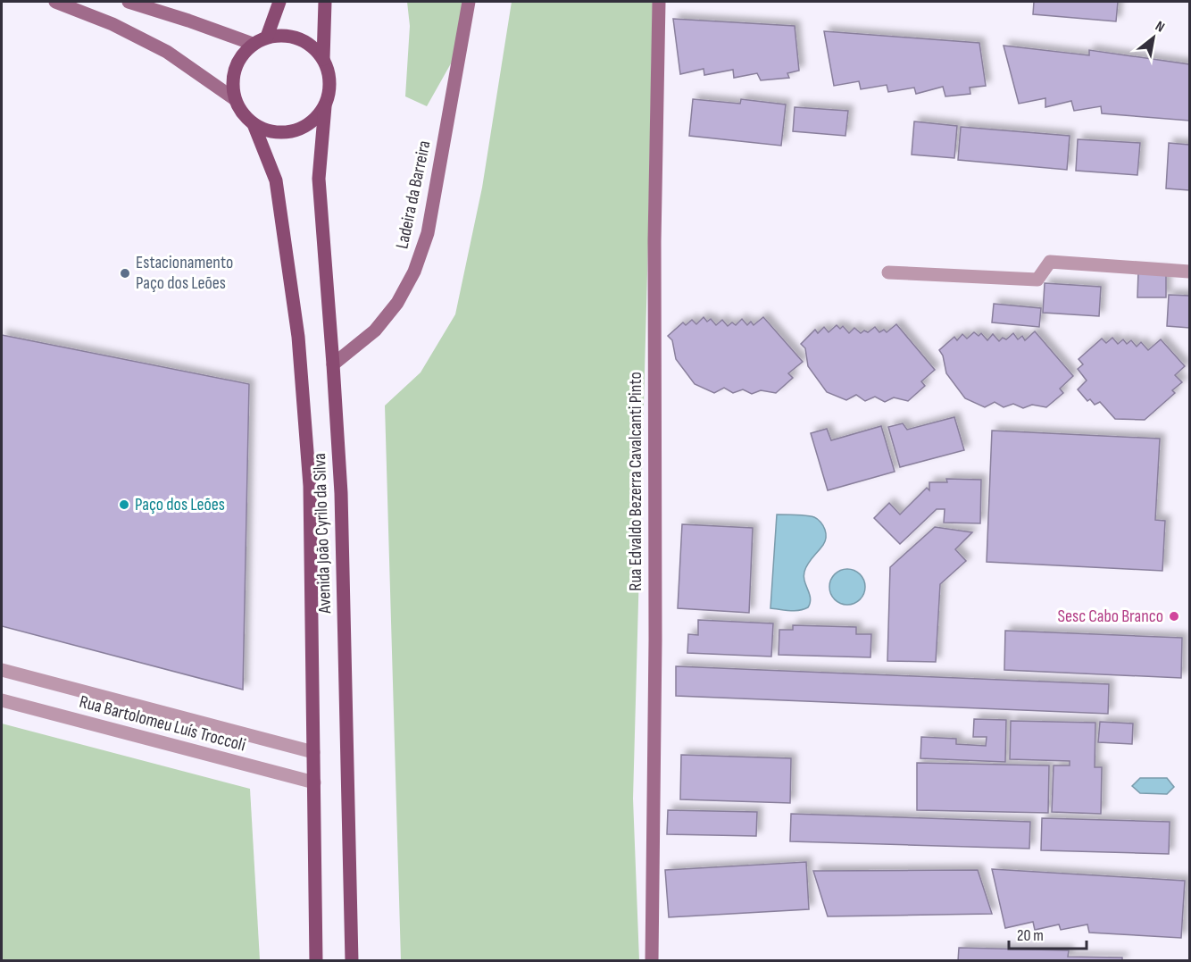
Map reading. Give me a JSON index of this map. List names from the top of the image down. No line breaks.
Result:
{"streets":{"main road":["Ladeira da Barreira","Rua Edvaldo Bezerra Cavalcanti Pinto","Avenida João Cyrilo da Silva"],"street":["Rua Bartolomeu Luís Troccoli"]},"crossings":[["Ladeira da Barreira","Avenida João Cyrilo da Silva"],["Avenida João Cyrilo da Silva","Rua Bartolomeu Luís Troccoli"]],"places":["Estacionamento Paço dos Leões","Paço dos Leões","Sesc Cabo Branco"],"scale_bar":"20 m","north":"top right"}
